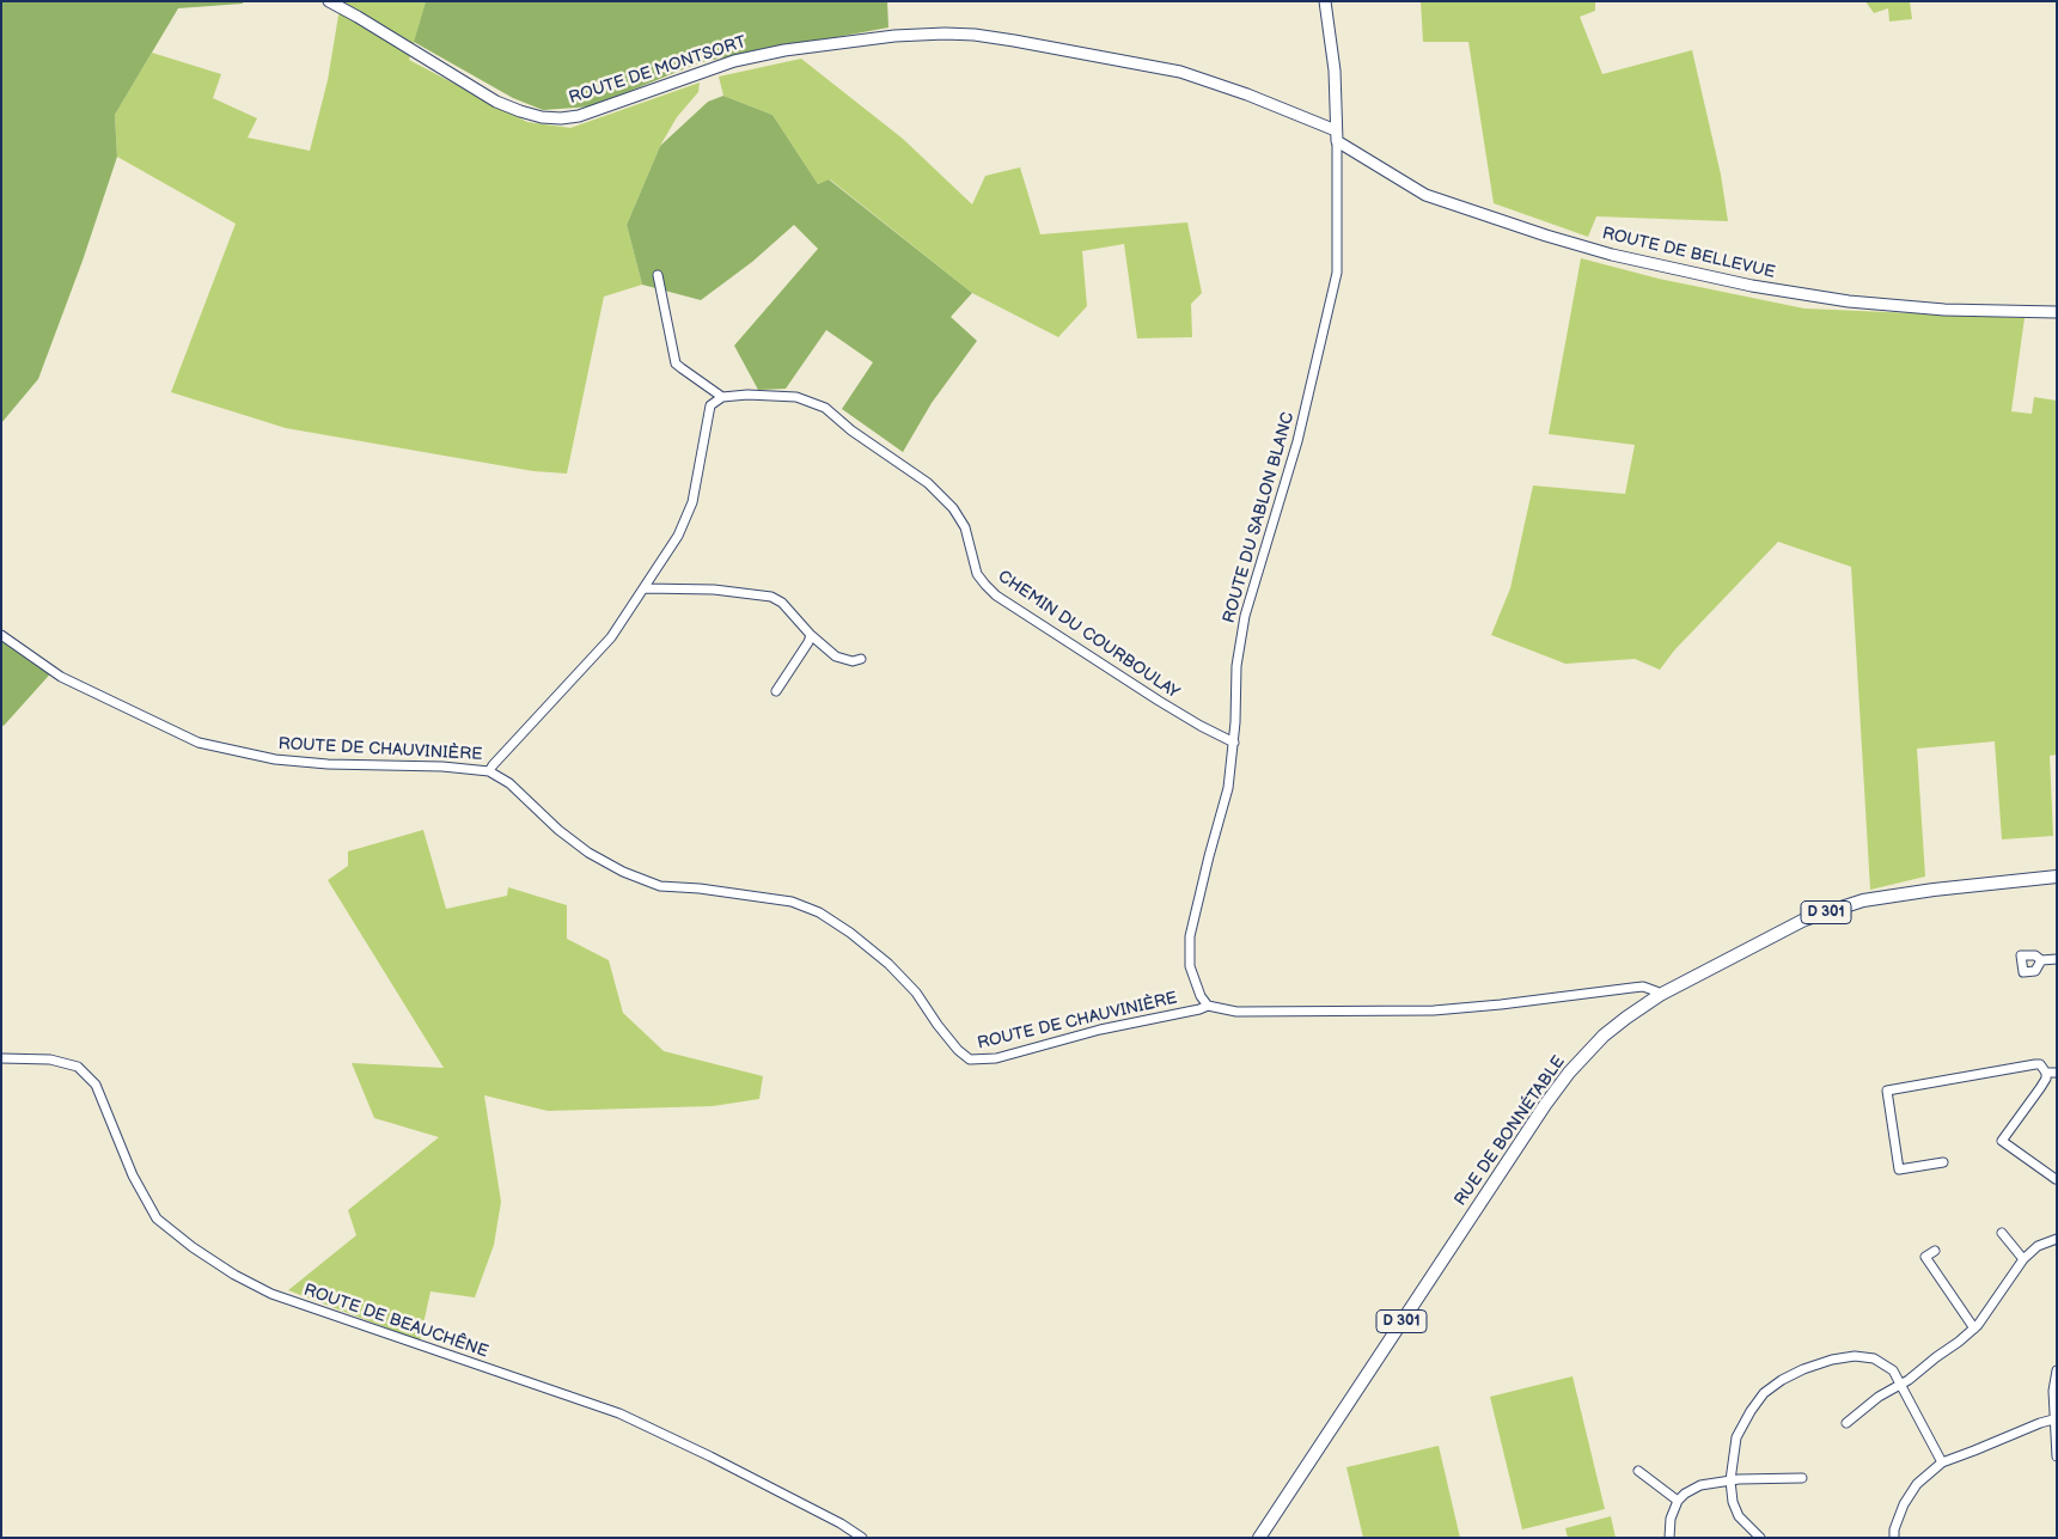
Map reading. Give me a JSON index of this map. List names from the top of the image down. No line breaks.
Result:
{"streets":{"main road":["D 301","RUE DE BONNÉTABLE"],"street":["ROUTE DE MONTSORT","ROUTE DE BELLEVUE","ROUTE DU SABLON BLANC","CHEMIN DU COURBOULAY","ROUTE DE CHAUVINIÈRE","ROUTE DE BEAUCHÊNE"]},"crossings":[["ROUTE DE MONTSORT","ROUTE DE BELLEVUE"],["ROUTE DE MONTSORT","ROUTE DU SABLON BLANC"],["ROUTE DE BELLEVUE","ROUTE DU SABLON BLANC"],["ROUTE DU SABLON BLANC","CHEMIN DU COURBOULAY"],["ROUTE DU SABLON BLANC","ROUTE DE CHAUVINIÈRE"],["ROUTE DE CHAUVINIÈRE","RUE DE BONNÉTABLE"]]}
